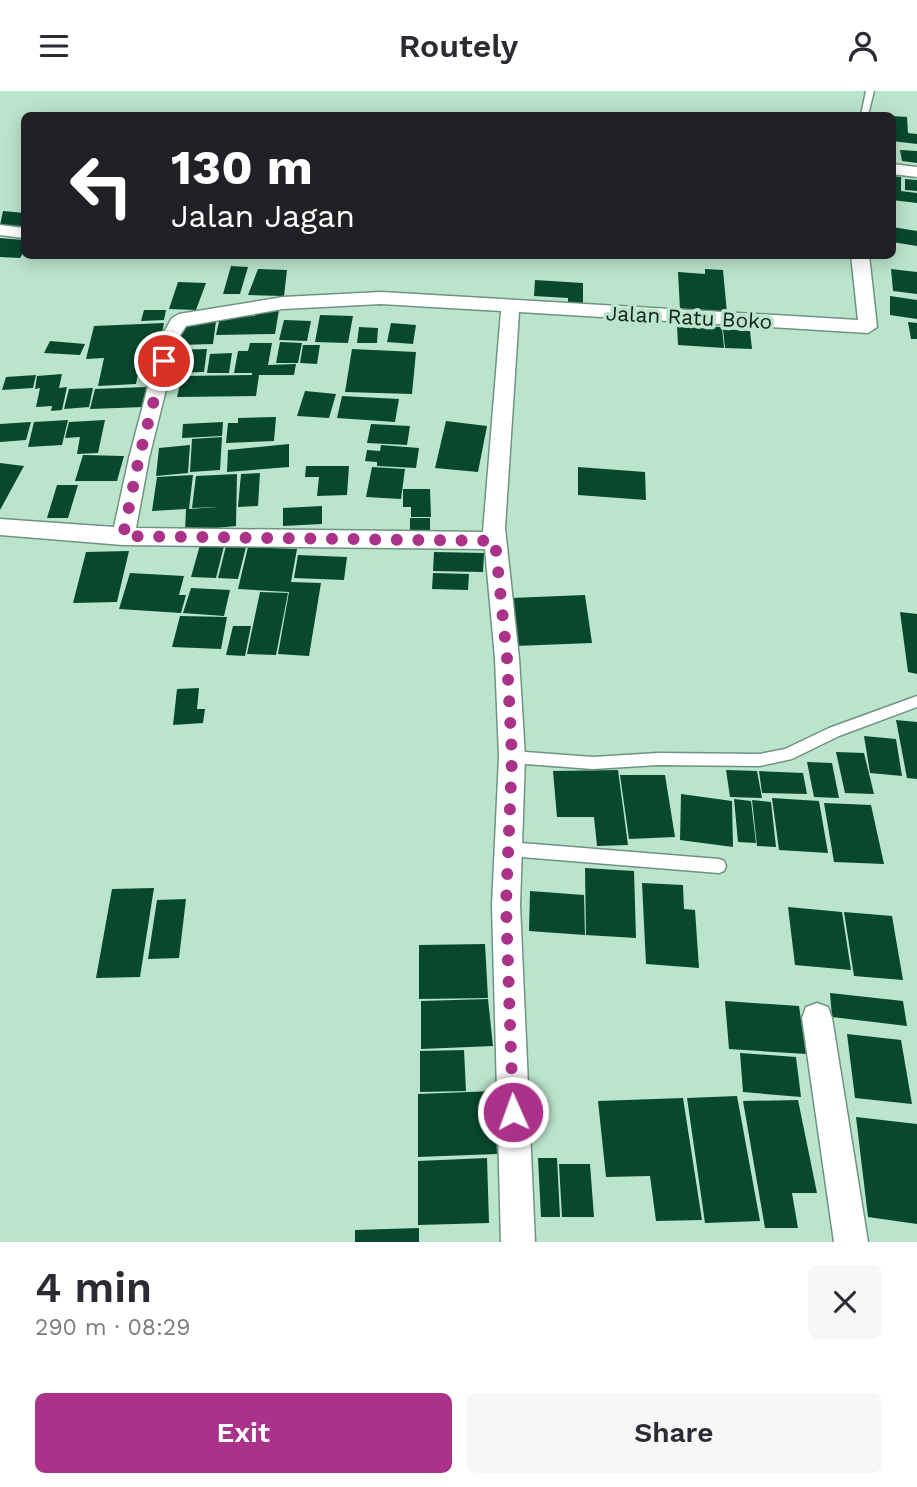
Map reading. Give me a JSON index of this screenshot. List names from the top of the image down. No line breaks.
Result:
{"streets":{"street":["Jalan Ratu Boko"]},"page":{"header":"Routely","turn":["130 m","Jalan Jagan"],"heading":["4 min","290 m · 08:29"],"buttons":["Exit","Share"]}}
